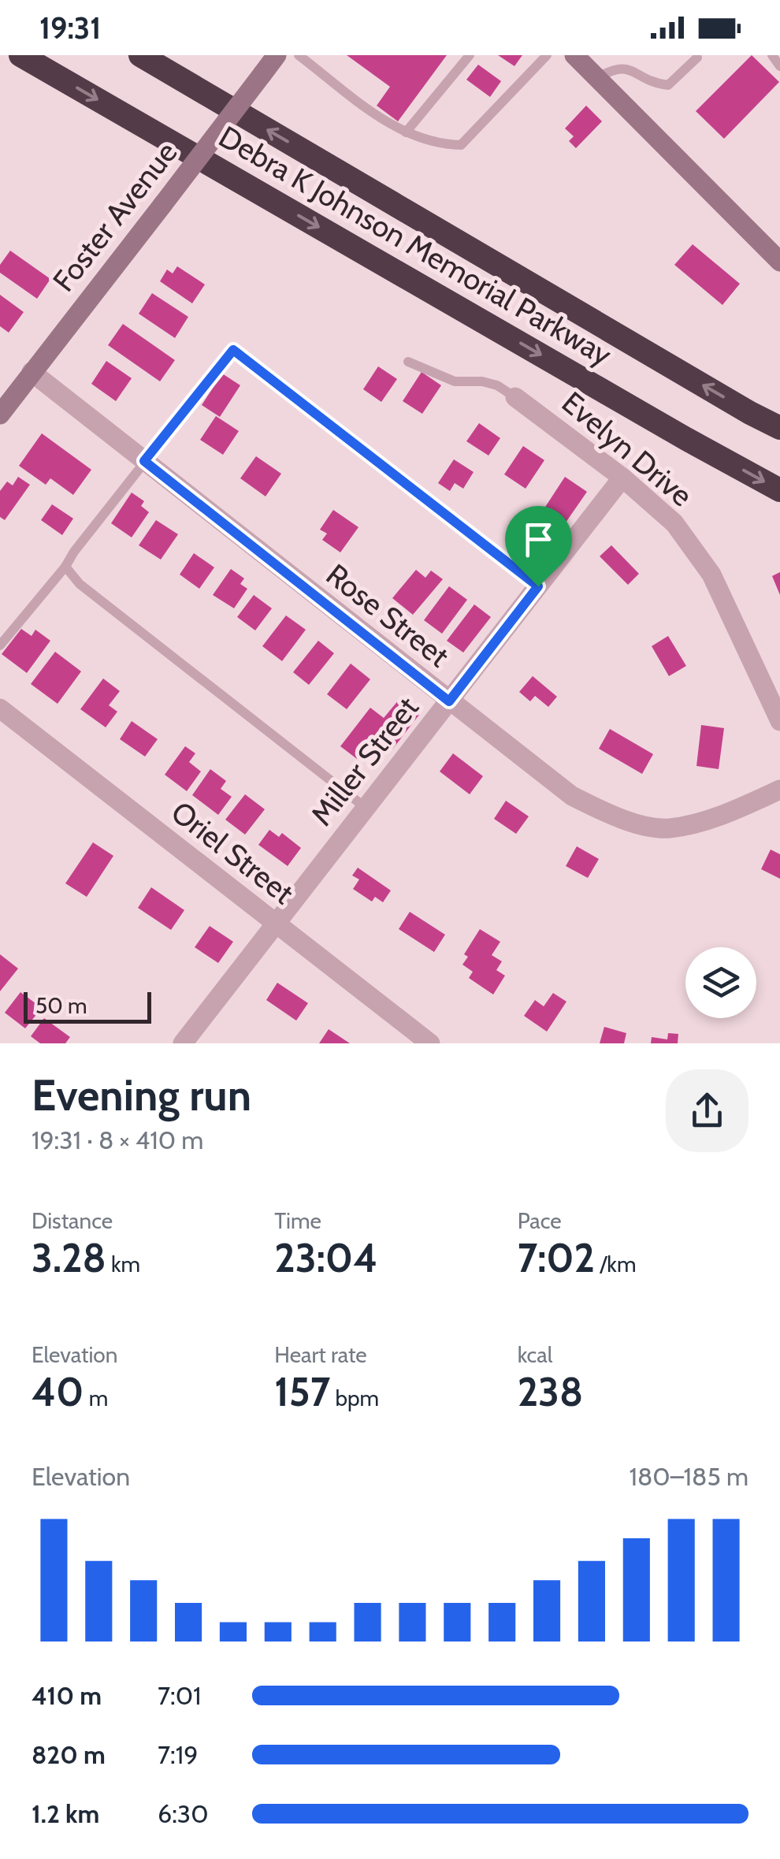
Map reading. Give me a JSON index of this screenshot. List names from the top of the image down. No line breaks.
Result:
{"streets":{"highway":["Debra K Johnson Memorial Parkway"],"main road":["Foster Avenue"],"street":["Evelyn Drive","Rose Street","Miller Street","Oriel Street"]},"crossings":[["Foster Avenue","Rose Street"],["Evelyn Drive","Miller Street"],["Rose Street","Miller Street"],["Miller Street","Oriel Street"]],"scale_bar":"50 m","page":{"status":"19:31","scale":"50 m","heading":["Evening run","19:31 · 8 × 410 m"],"stats":[["Distance","3.28 km"],["Time","23:04"],["Pace","7:02 /km"],["Elevation","40 m"],["Heart rate","157 bpm"],["kcal","238"]],"chart":["Elevation","180–185 m"],"list":[{"name":"410 m","note":"7:01"},{"name":"820 m","note":"7:19"},{"name":"1.2 km","note":"6:30"}]}}
